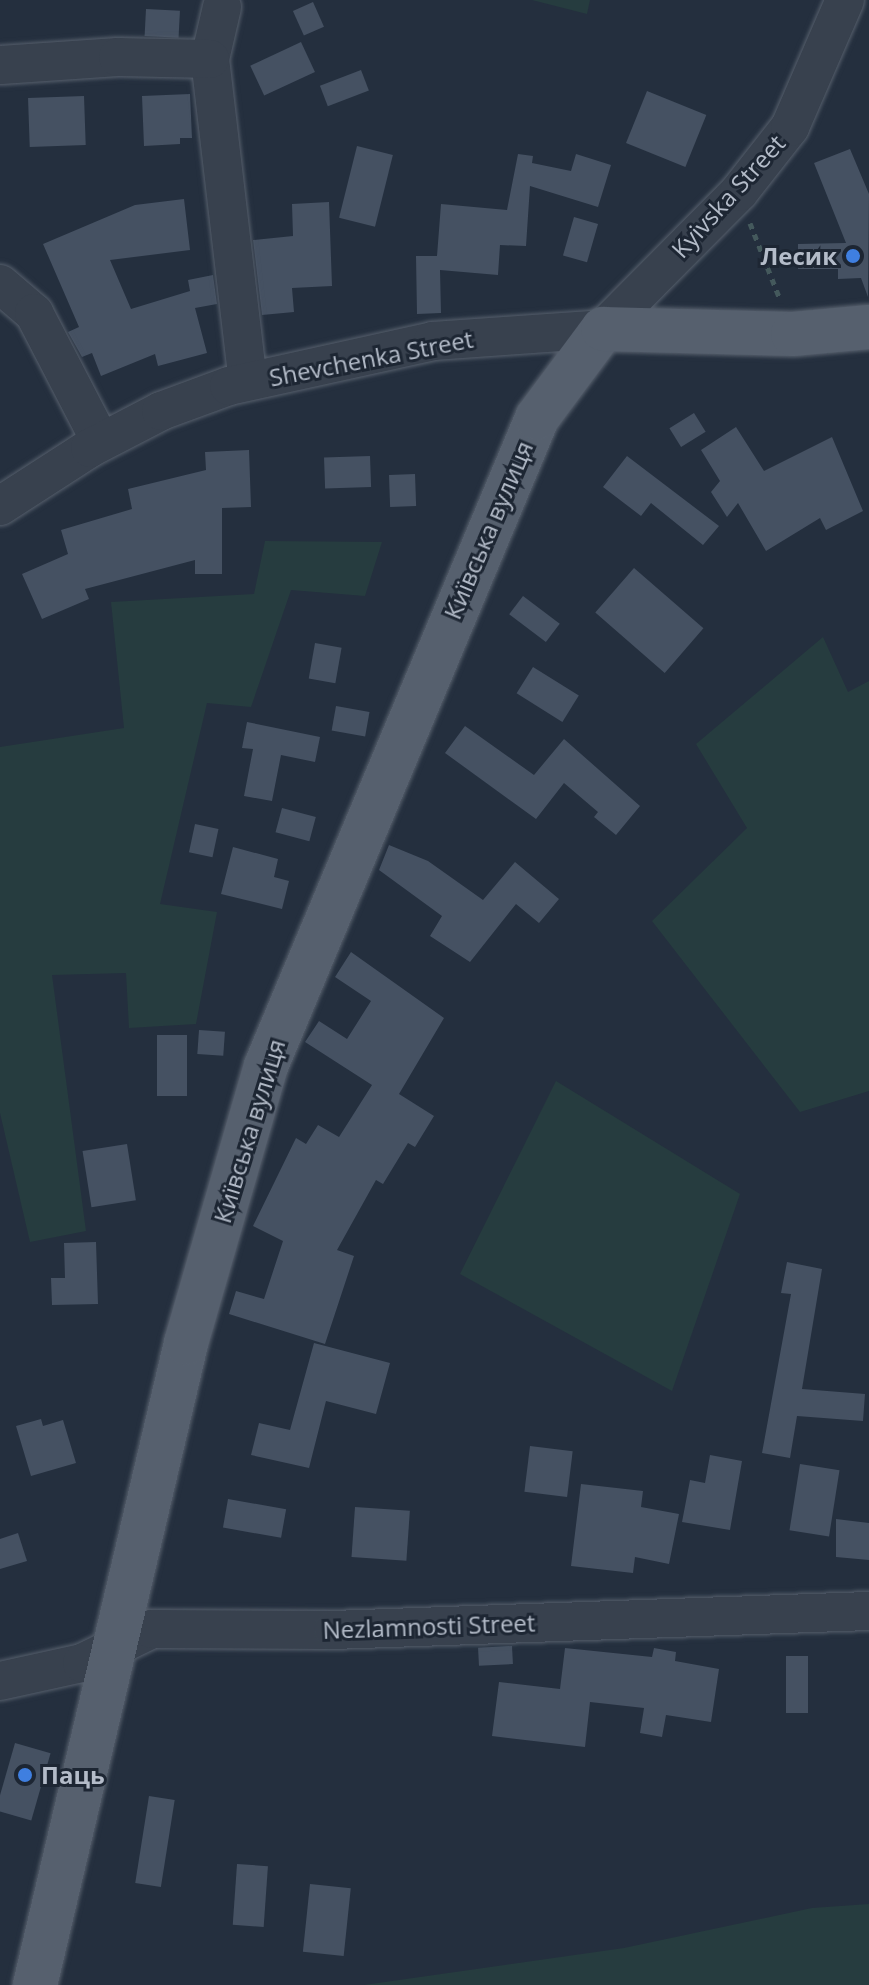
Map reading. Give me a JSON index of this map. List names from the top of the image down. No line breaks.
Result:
{"streets":{"main road":["Shevchenka Street","Київська вулиця"],"street":["Kyivska Street","Nezlamnosti Street"]},"crossings":[["Kyivska Street","Shevchenka Street"],["Kyivska Street","Київська вулиця"],["Shevchenka Street","Київська вулиця"],["Київська вулиця","Nezlamnosti Street"]],"places":["Лесик","Паць"]}
